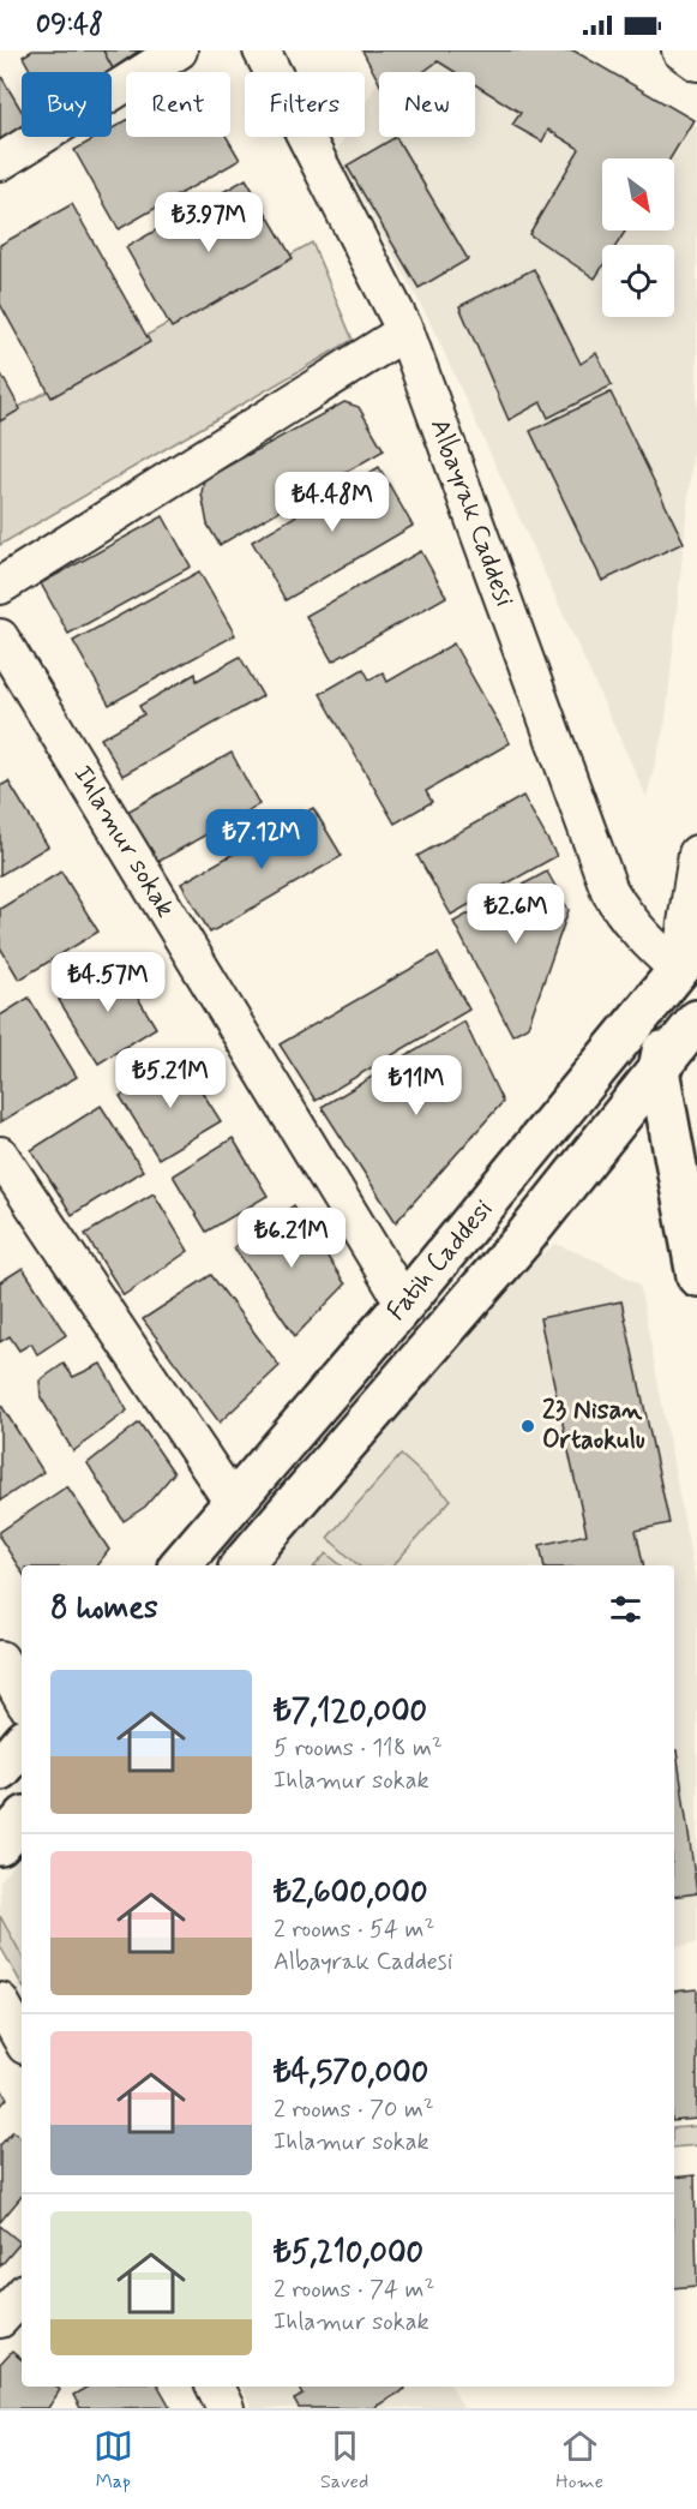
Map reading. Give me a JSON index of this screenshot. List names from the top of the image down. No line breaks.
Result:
{"streets":{"main road":["Fatih Caddesi"],"street":["Albayrak Caddesi","Ihlamur sokak"]},"crossings":[["Albayrak Caddesi","Fatih Caddesi"],["Ihlamur sokak","Fatih Caddesi"]],"places":["23 Nisan Ortaokulu"],"north":"bottom right","page":{"status":"09:48","chip":["Buy","Rent","Filters","New"],"price":["₺3.97M","₺4.48M","₺7.12M","₺2.6M","₺4.57M","₺5.21M","₺11M","₺6.21M"],"heading":"8 homes","list":[{"name":"₺7,120,000","note":"5 rooms · 118 m² · Ihlamur sokak"},{"name":"₺2,600,000","note":"2 rooms · 54 m² · Albayrak Caddesi"},{"name":"₺4,570,000","note":"2 rooms · 70 m² · Ihlamur sokak"},{"name":"₺5,210,000","note":"2 rooms · 74 m² · Ihlamur sokak"}],"tabs":["Map","Saved","Home"]}}
